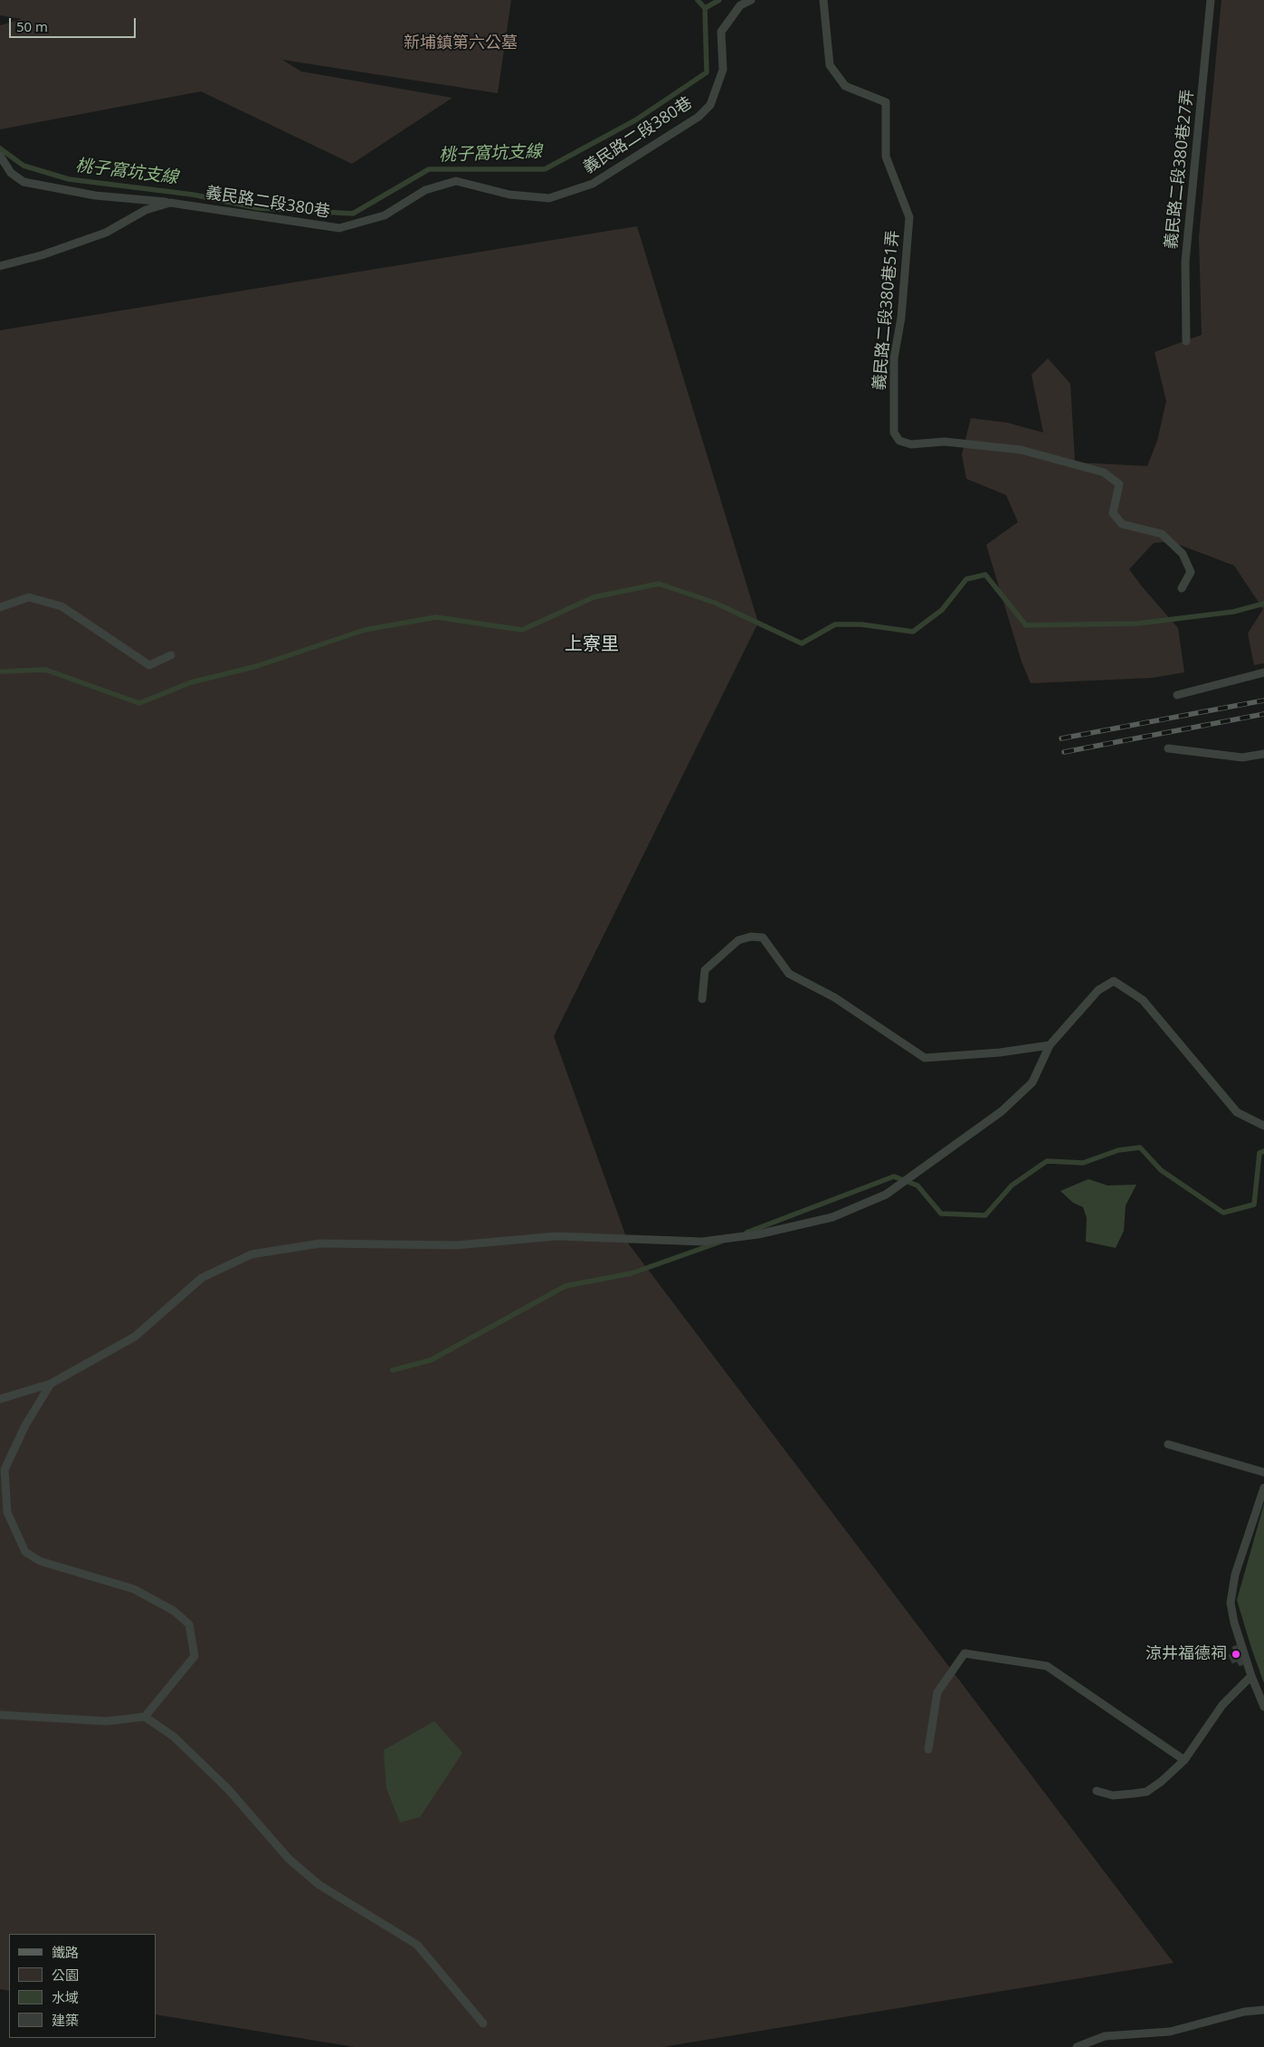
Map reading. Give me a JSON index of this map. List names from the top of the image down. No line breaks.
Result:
{"streets":{"lane":["義民路二段380巷","義民路二段380巷27弄","義民路二段380巷51弄"]},"districts":["上寮里"],"water":["桃子窩坑支線"],"parks":["新埔鎮第六公墓"],"places":["涼井福德祠"],"legend":["鐵路","公園","水域","建築"],"scale_bar":"50 m"}
